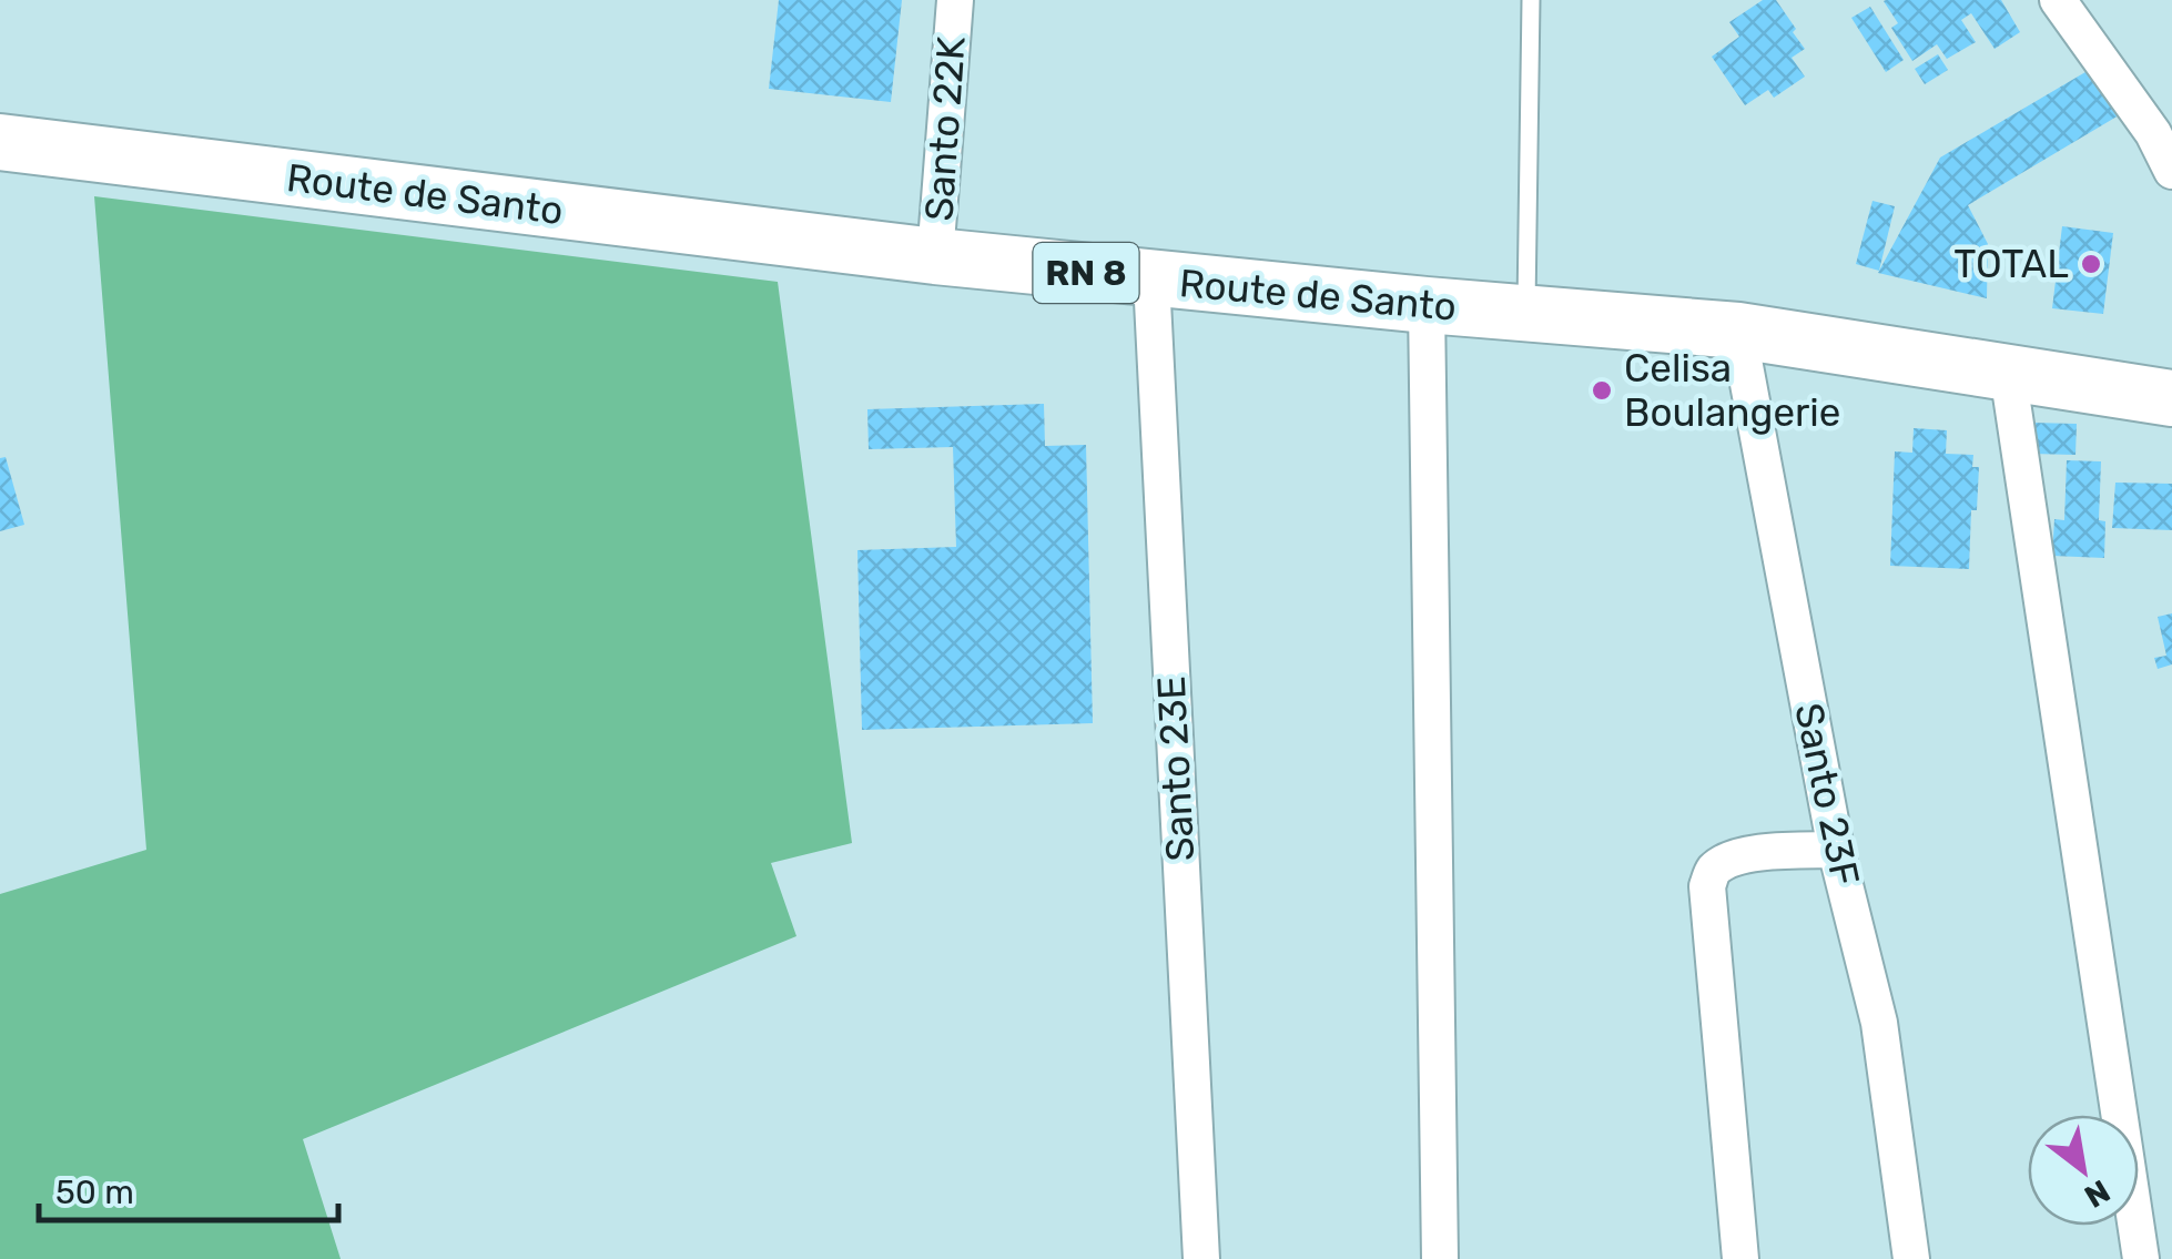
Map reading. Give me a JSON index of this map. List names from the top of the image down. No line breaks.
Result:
{"streets":{"main road":["Route de Santo","RN 8"],"street":["Santo 22K","Santo 23E","Santo 23F"]},"crossings":[["Santo 22K","Route de Santo"],["Route de Santo","Santo 23E"],["Route de Santo","Santo 23F"]],"places":["TOTAL","Celisa Boulangerie"],"scale_bar":"50 m","north":"bottom right"}
